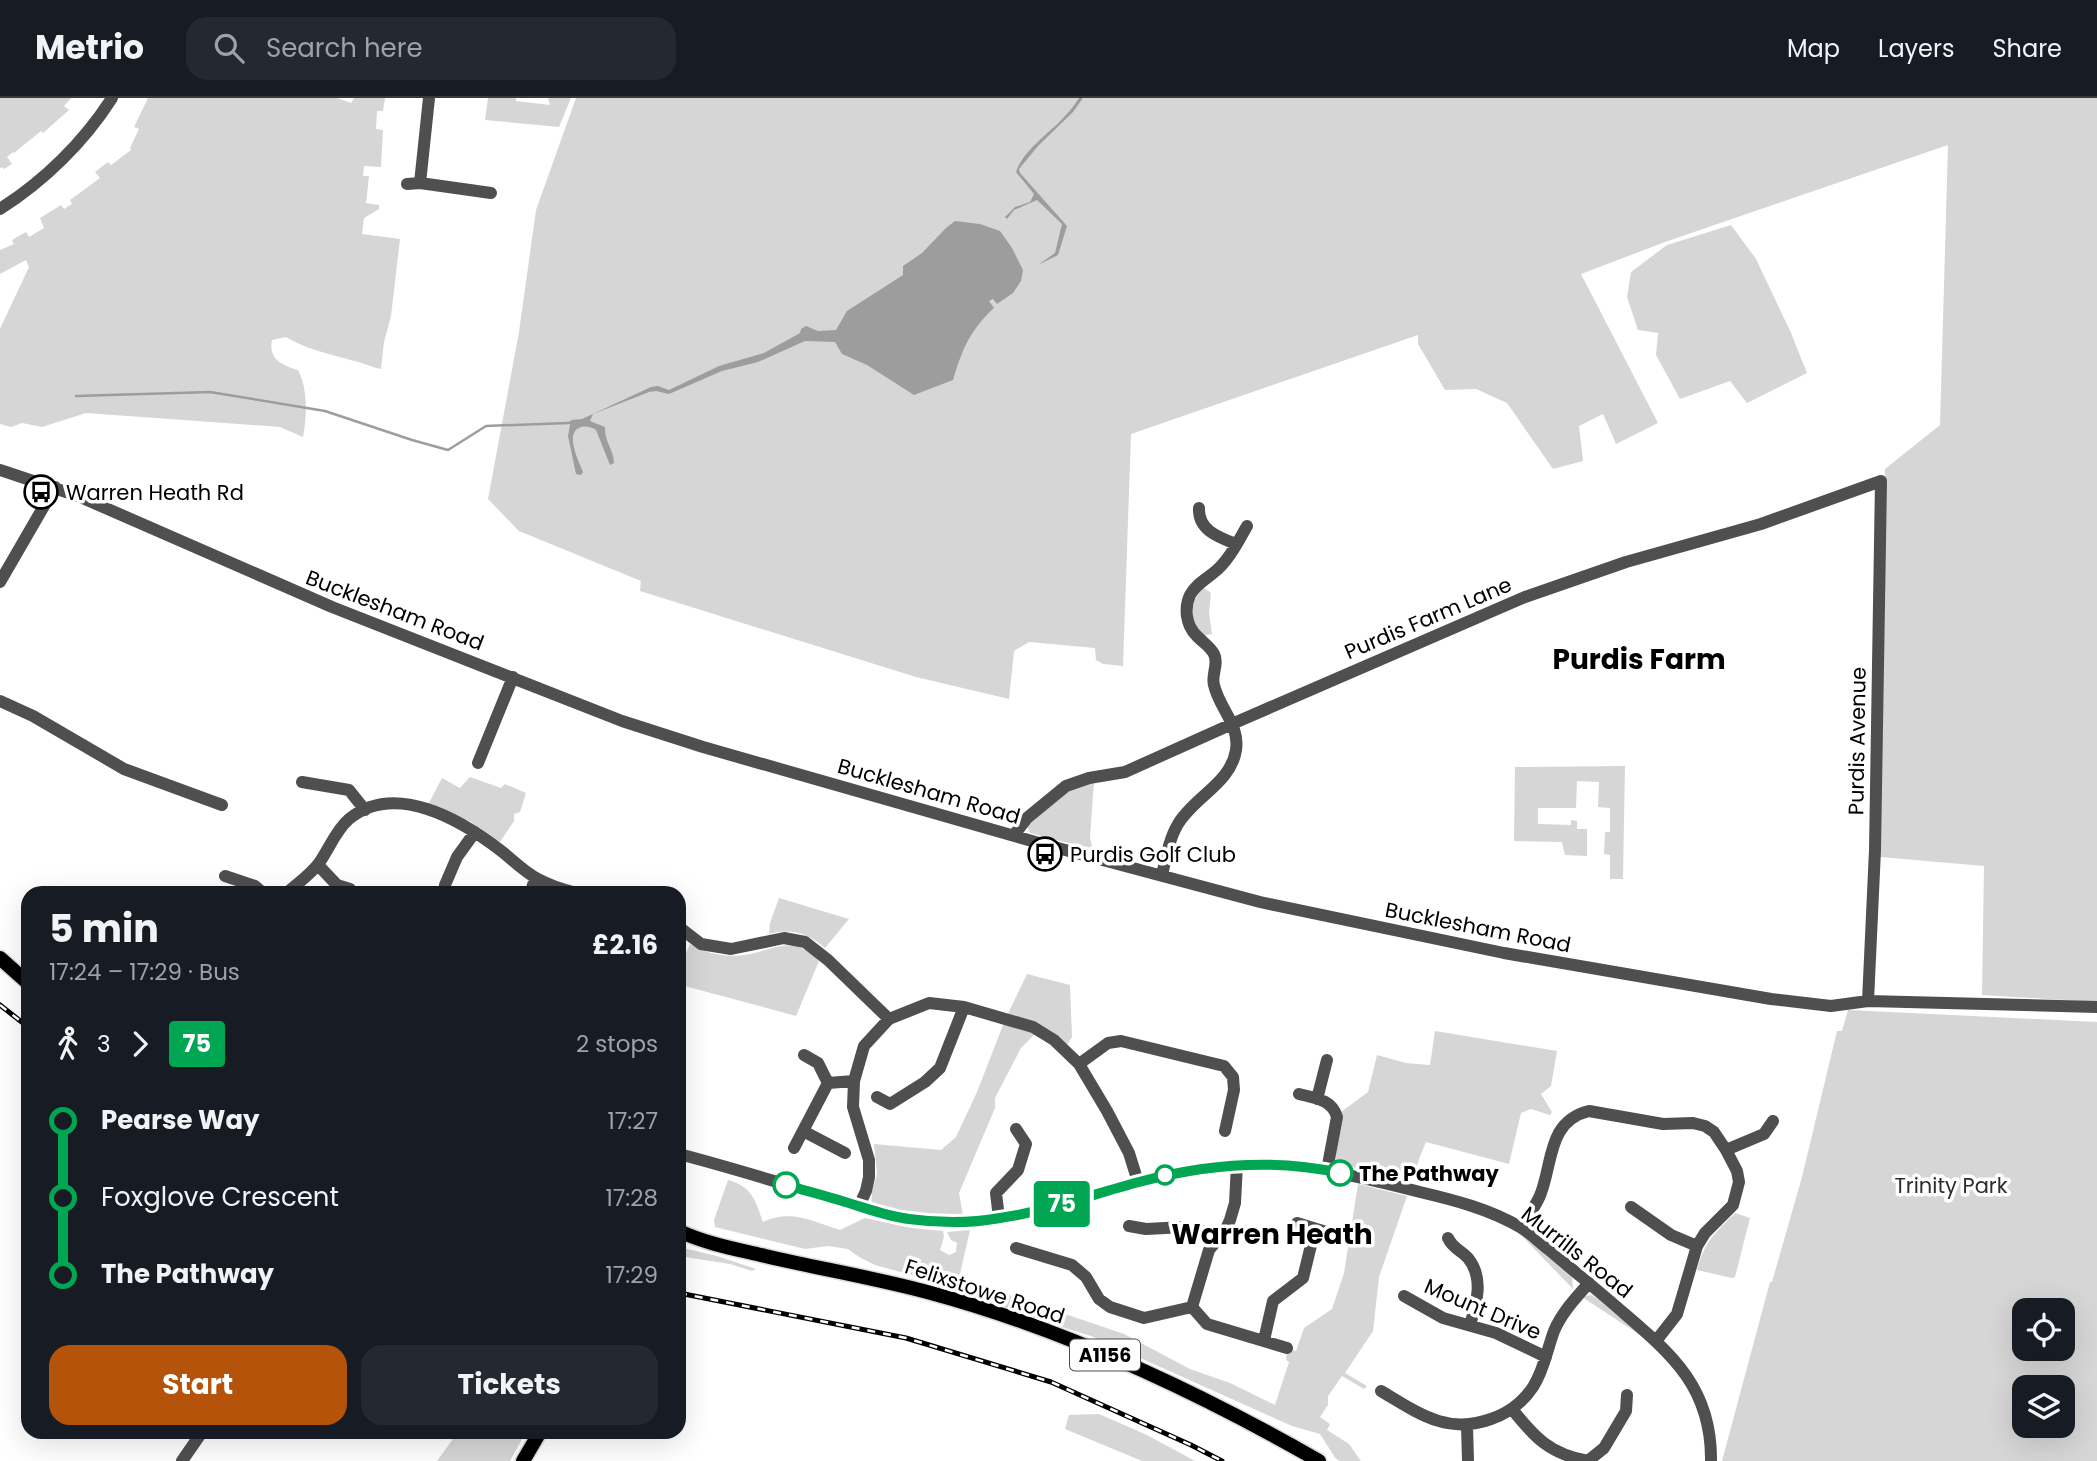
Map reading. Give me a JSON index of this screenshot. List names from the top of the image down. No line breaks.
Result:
{"streets":{"main road":["Felixstowe Road","A1156"],"street":["Bucklesham Road","Purdis Farm Lane","Purdis Avenue","Murrills Road","Mount Drive"]},"crossings":[["Bucklesham Road","Purdis Farm Lane"],["Bucklesham Road","Purdis Avenue"],["Purdis Farm Lane","Purdis Avenue"]],"districts":["Purdis Farm","Warren Heath"],"parks":["Trinity Park"],"places":{"bus stop":["Warren Heath Rd","Purdis Golf Club"],"other":["The Pathway"]},"lines":["bus line 75"],"page":{"header":"Metrio","search":"Search here","nav":["Map","Layers","Share"],"on_map":"75","heading":["5 min","17:24 – 17:29 · Bus","£2.16"],"legs":["3","75","2 stops"],"list":[{"name":"Pearse Way","value":"17:27"},{"name":"Foxglove Crescent","value":"17:28"},{"name":"The Pathway","value":"17:29"}],"buttons":["Start","Tickets"]}}
